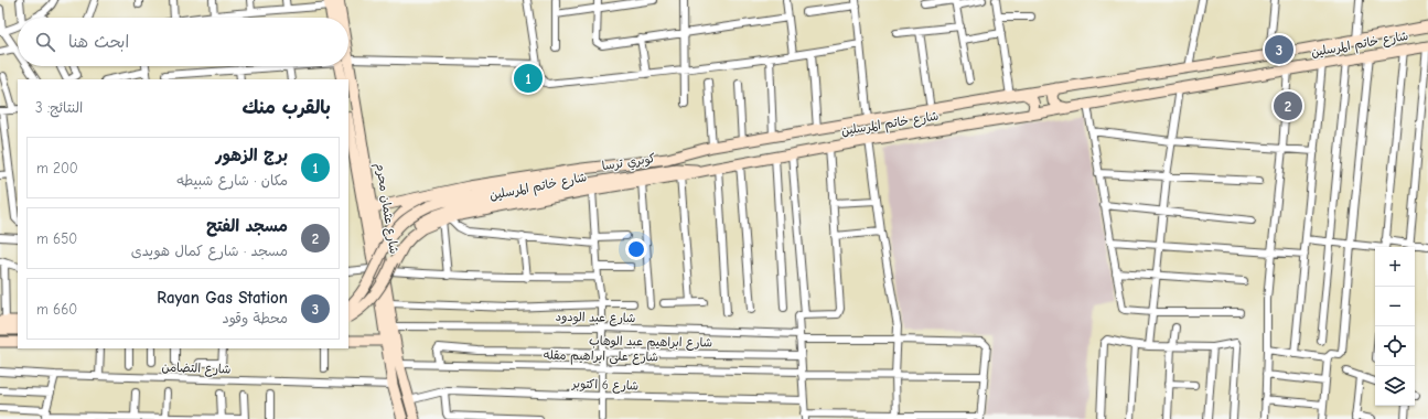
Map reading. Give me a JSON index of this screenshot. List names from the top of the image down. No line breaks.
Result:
{"streets":{"main road":["شارع خاتم المرسلين","كوبري ترسا","شارع عثمان محرم"],"street":["شارع عبد الودود","شارع ابراهيم عبد الوهاب","شارع على ابراهيم مقله","شارع التضامن","شارع 6 اكتوبر"]},"crossings":[["شارع خاتم المرسلين","كوبري ترسا"],["شارع خاتم المرسلين","شارع عثمان محرم"],["شارع عثمان محرم","شارع عبد الودود"],["شارع عثمان محرم","شارع على ابراهيم مقله"],["شارع عثمان محرم","شارع التضامن"],["شارع عثمان محرم","شارع 6 اكتوبر"],["شارع عبد الودود","شارع على ابراهيم مقله"],["شارع ابراهيم عبد الوهاب","شارع على ابراهيم مقله"]],"page":{"search":"ابحث هنا","pins":["3","1","2"],"heading":["بالقرب منك","النتائج: 3"],"list":[{"mark":"1","name":"برج الزهور","note":"مكان · شارع شبيطه","value":"200 m"},{"mark":"2","name":"مسجد الفتح","note":"مسجد · شارع كمال هويدى","value":"650 m"},{"mark":"3","name":"Rayan Gas Station","note":"محطة وقود","value":"660 m"}],"map_buttons":["+","−"]}}
